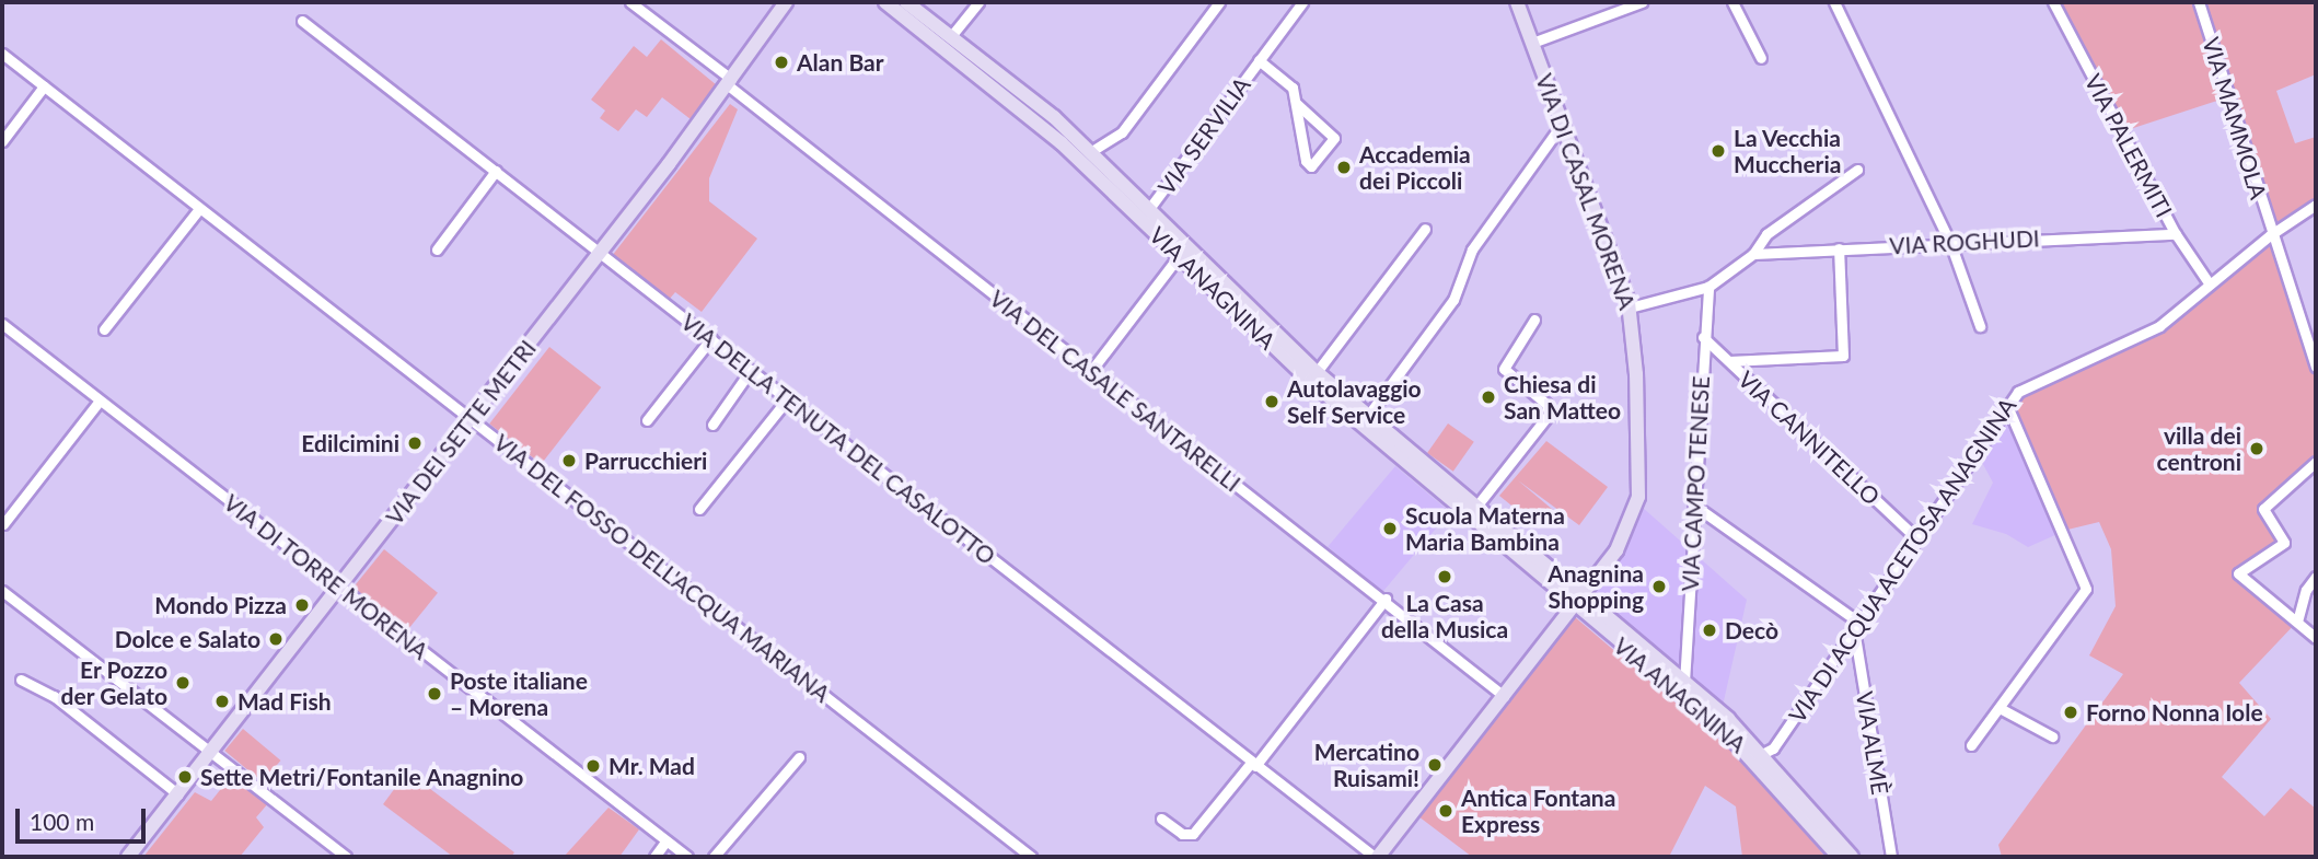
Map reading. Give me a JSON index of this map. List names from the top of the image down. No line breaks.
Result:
{"streets":{"main road":["VIA DI CASAL MORENA","VIA ANAGNINA","VIA DEI SETTE METRI"],"street":["VIA MAMMOLA","VIA SERVILIA","VIA PALERMITI","VIA ROGHUDI","VIA DEL CASALE SANTARELLI","VIA CANNITELLO","VIA DELLA TENUTA DEL CASALOTTO","VIA CAMPO TENESE","VIA DI ACQUA ACETOSA ANAGNINA","VIA DEL FOSSO DELL'ACQUA MARIANA","VIA DI TORRE MORENA","VIA ALMÈ"]},"crossings":[["VIA MAMMOLA","VIA DI ACQUA ACETOSA ANAGNINA"],["VIA SERVILIA","VIA ANAGNINA"],["VIA PALERMITI","VIA ROGHUDI"],["VIA PALERMITI","VIA DI ACQUA ACETOSA ANAGNINA"],["VIA DI CASAL MORENA","VIA ANAGNINA"],["VIA DI CASAL MORENA","VIA DEL CASALE SANTARELLI"],["VIA DI CASAL MORENA","VIA DELLA TENUTA DEL CASALOTTO"],["VIA ANAGNINA","VIA CAMPO TENESE"],["VIA ANAGNINA","VIA DI ACQUA ACETOSA ANAGNINA"],["VIA DEL CASALE SANTARELLI","VIA DEI SETTE METRI"],["VIA DEI SETTE METRI","VIA DELLA TENUTA DEL CASALOTTO"],["VIA DEI SETTE METRI","VIA DEL FOSSO DELL'ACQUA MARIANA"],["VIA DEI SETTE METRI","VIA DI TORRE MORENA"],["VIA CANNITELLO","VIA CAMPO TENESE"],["VIA CANNITELLO","VIA DI ACQUA ACETOSA ANAGNINA"],["VIA DI ACQUA ACETOSA ANAGNINA","VIA ALMÈ"]],"places":["Alan Bar","La Vecchia Muccheria","Accademia dei Piccoli","Chiesa di San Matteo","Autolavaggio Self Service","Edilcimini","villa dei centroni","Parrucchieri","Scuola Materna Maria Bambina","La Casa della Musica","Anagnina Shopping","Mondo Pizza","Decò","Dolce e Salato","Er Pozzo der Gelato","Poste italiane – Morena","Mad Fish","Forno Nonna Iole","Mercatino Ruisami!","Mr. Mad","Sette Metri/Fontanile Anagnino","Antica Fontana Express"],"scale_bar":"100 m"}
